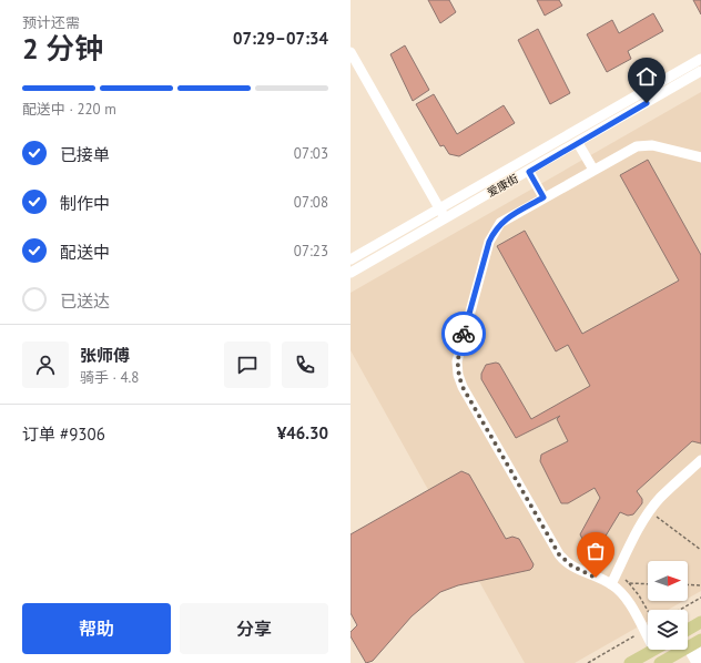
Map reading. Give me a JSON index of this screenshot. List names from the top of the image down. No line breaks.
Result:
{"streets":{"street":["爱康街"]},"north":"right","page":{"heading":["2 分钟","预计还需","07:29–07:34"],"panel":["张师傅","骑手 · 4.8","订单 #9306","¥46.30"],"bar":"配送中 · 220 m","list":[["已接单","07:03"],["制作中","07:08"],["配送中","07:23"],"已送达"],"buttons":["帮助","分享"]}}
